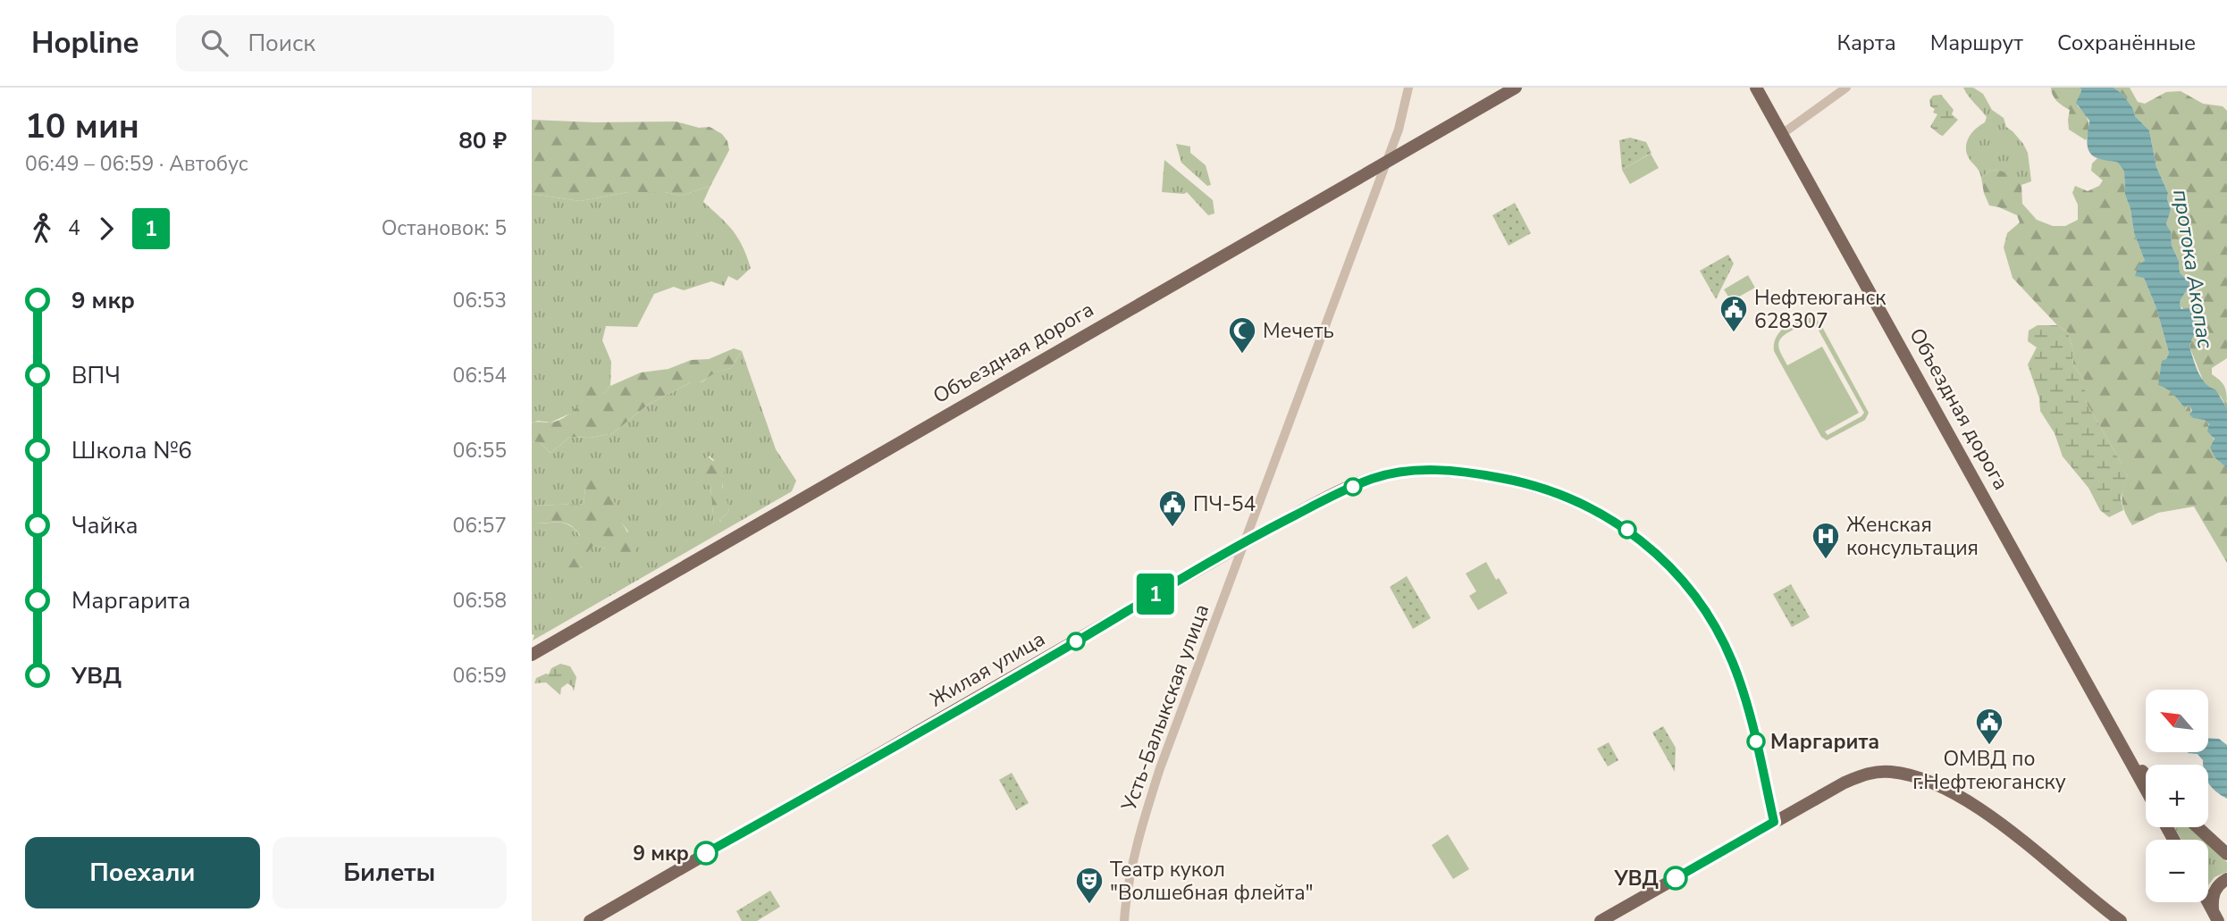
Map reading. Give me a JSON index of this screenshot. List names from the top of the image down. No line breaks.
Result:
{"streets":{"main road":["Объездная дорога","Жилая улица"],"street":["Усть-Балыкская улица"]},"crossings":[["Объездная дорога","Усть-Балыкская улица"],["Жилая улица","Усть-Балыкская улица"]],"water":["протока Акопас"],"places":{"public building":["Нефтеюганск 628307","ПЧ-54","ОМВД по г.Нефтеюганску"],"mosque":["Мечеть"],"hospital":["Женская консультация"],"other":["Маргарита","9 мкр","УВД"],"theatre":["Театр кукол \"Волшебная флейта\""]},"lines":["bus line 1"],"north":"top left","page":{"header":"Hopline","search":"Поиск","nav":["Карта","Маршрут","Сохранённые"],"heading":["10 мин","06:49 – 06:59 · Автобус","80 ₽"],"on_map":"1","legs":["4","1","Остановок: 5"],"list":[{"name":"9 мкр","value":"06:53"},{"name":"ВПЧ","value":"06:54"},{"name":"Школа №6","value":"06:55"},{"name":"Чайка","value":"06:57"},{"name":"Маргарита","value":"06:58"},{"name":"УВД","value":"06:59"}],"map_buttons":["+","−"],"buttons":["Поехали","Билеты"]}}
